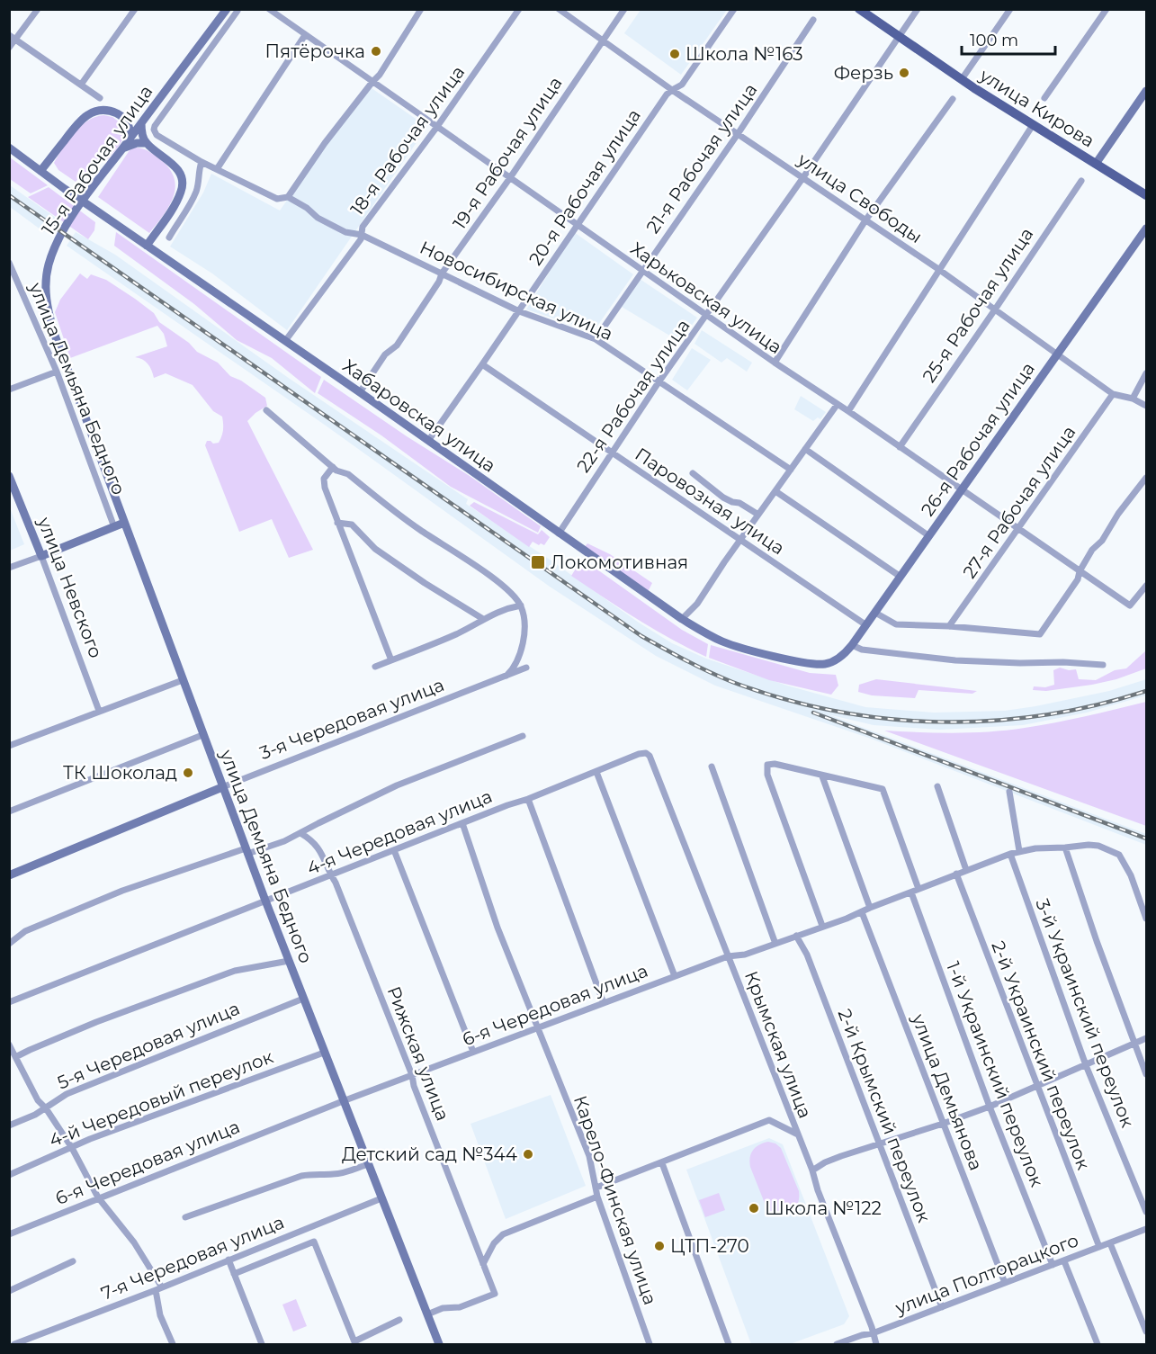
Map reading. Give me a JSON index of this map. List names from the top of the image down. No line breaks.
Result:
{"streets":{"main road":["улица Кирова","15-я Рабочая улица","улица Демьяна Бедного","Хабаровская улица","26-я Рабочая улица","улица Невского","3-я Чередовая улица"],"street":["18-я Рабочая улица","19-я Рабочая улица","21-я Рабочая улица","20-я Рабочая улица","улица Свободы","Новосибирская улица","Харьковская улица","25-я Рабочая улица","22-я Рабочая улица","Паровозная улица","27-я Рабочая улица","4-я Чередовая улица","6-я Чередовая улица","3-й Украинский переулок","Крымская улица","5-я Чередовая улица","Рижская улица","2-й Украинский переулок","1-й Украинский переулок","улица Демьянова","4-й Чередовый переулок","2-й Крымский переулок","Карело-Финская улица","7-я Чередовая улица","улица Полторацкого"]},"crossings":[["улица Кирова","22-я Рабочая улица"],["18-я Рабочая улица","Новосибирская улица"],["18-я Рабочая улица","Харьковская улица"],["18-я Рабочая улица","Хабаровская улица"],["19-я Рабочая улица","улица Свободы"],["19-я Рабочая улица","Новосибирская улица"],["19-я Рабочая улица","Харьковская улица"],["19-я Рабочая улица","Хабаровская улица"],["21-я Рабочая улица","улица Свободы"],["21-я Рабочая улица","Новосибирская улица"],["21-я Рабочая улица","Харьковская улица"],["15-я Рабочая улица","улица Демьяна Бедного"],["20-я Рабочая улица","улица Свободы"],["20-я Рабочая улица","Новосибирская улица"],["20-я Рабочая улица","Харьковская улица"],["20-я Рабочая улица","Хабаровская улица"],["20-я Рабочая улица","Паровозная улица"],["улица Свободы","25-я Рабочая улица"],["улица Свободы","22-я Рабочая улица"],["улица Свободы","26-я Рабочая улица"],["улица Свободы","27-я Рабочая улица"],["Новосибирская улица","22-я Рабочая улица"],["Харьковская улица","25-я Рабочая улица"],["Харьковская улица","22-я Рабочая улица"],["Харьковская улица","26-я Рабочая улица"],["Харьковская улица","27-я Рабочая улица"],["улица Демьяна Бедного","3-я Чередовая улица"],["улица Демьяна Бедного","4-я Чередовая улица"],["улица Демьяна Бедного","6-я Чередовая улица"],["улица Демьяна Бедного","5-я Чередовая улица"],["улица Демьяна Бедного","Рижская улица"],["улица Демьяна Бедного","4-й Чередовый переулок"],["улица Демьяна Бедного","7-я Чередовая улица"],["22-я Рабочая улица","Хабаровская улица"],["22-я Рабочая улица","Паровозная улица"],["Хабаровская улица","26-я Рабочая улица"],["26-я Рабочая улица","Паровозная улица"],["4-я Чередовая улица","Крымская улица"],["4-я Чередовая улица","Рижская улица"],["4-я Чередовая улица","Карело-Финская улица"],["6-я Чередовая улица","3-й Украинский переулок"],["6-я Чередовая улица","Крымская улица"],["6-я Чередовая улица","Рижская улица"],["6-я Чередовая улица","2-й Украинский переулок"],["6-я Чередовая улица","1-й Украинский переулок"],["6-я Чередовая улица","улица Демьянова"],["6-я Чередовая улица","2-й Крымский переулок"],["6-я Чередовая улица","Карело-Финская улица"],["Крымская улица","улица Полторацкого"],["2-й Украинский переулок","улица Полторацкого"],["1-й Украинский переулок","улица Полторацкого"],["улица Демьянова","улица Полторацкого"],["2-й Крымский переулок","улица Полторацкого"]],"places":{"other":["Пятёрочка","Школа №163","Ферзь","ТК Шоколад","Детский сад №344","Школа №122","ЦТП-270"],"transit":["Локомотивная"]},"scale_bar":"100 m"}
